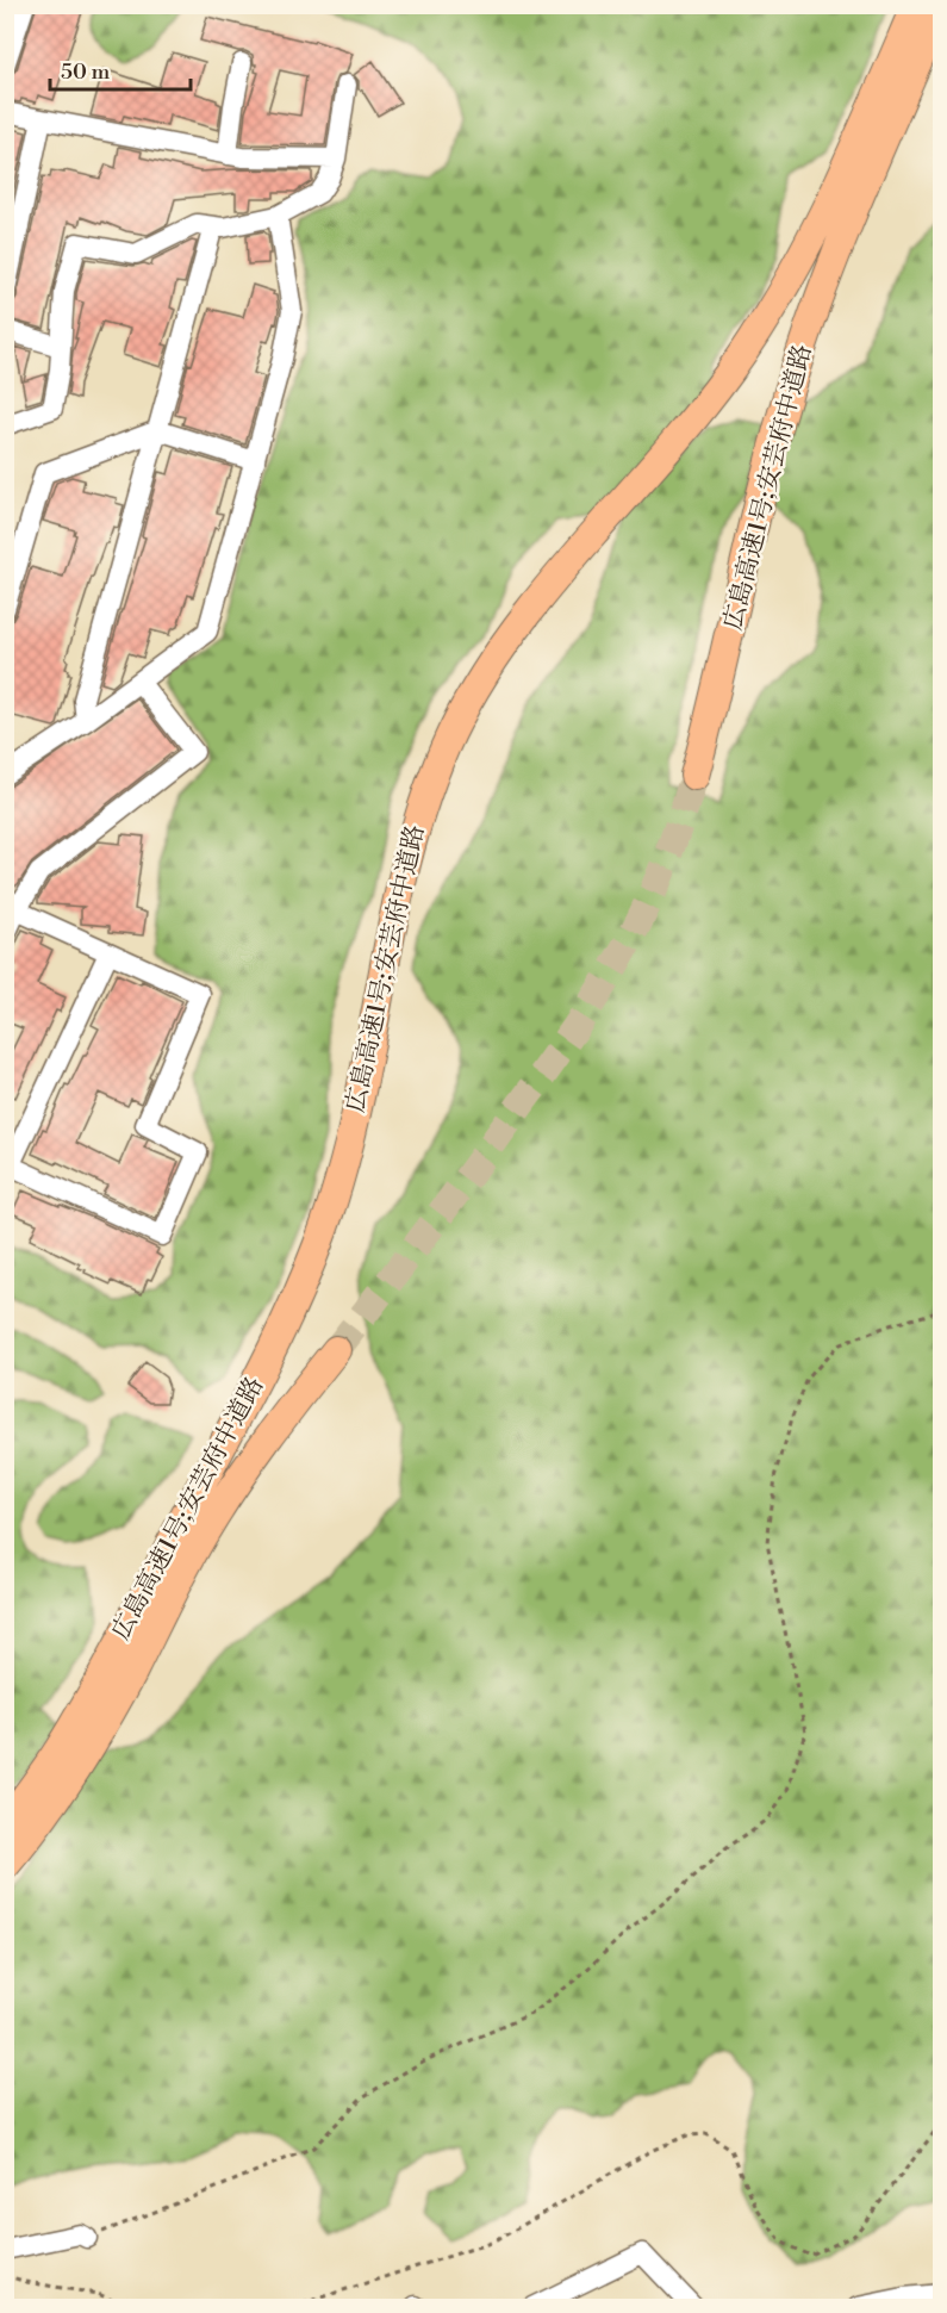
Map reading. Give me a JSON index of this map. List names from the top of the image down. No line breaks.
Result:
{"streets":{"highway":["広島高速1号;安芸府中道路"]},"scale_bar":"50 m"}
